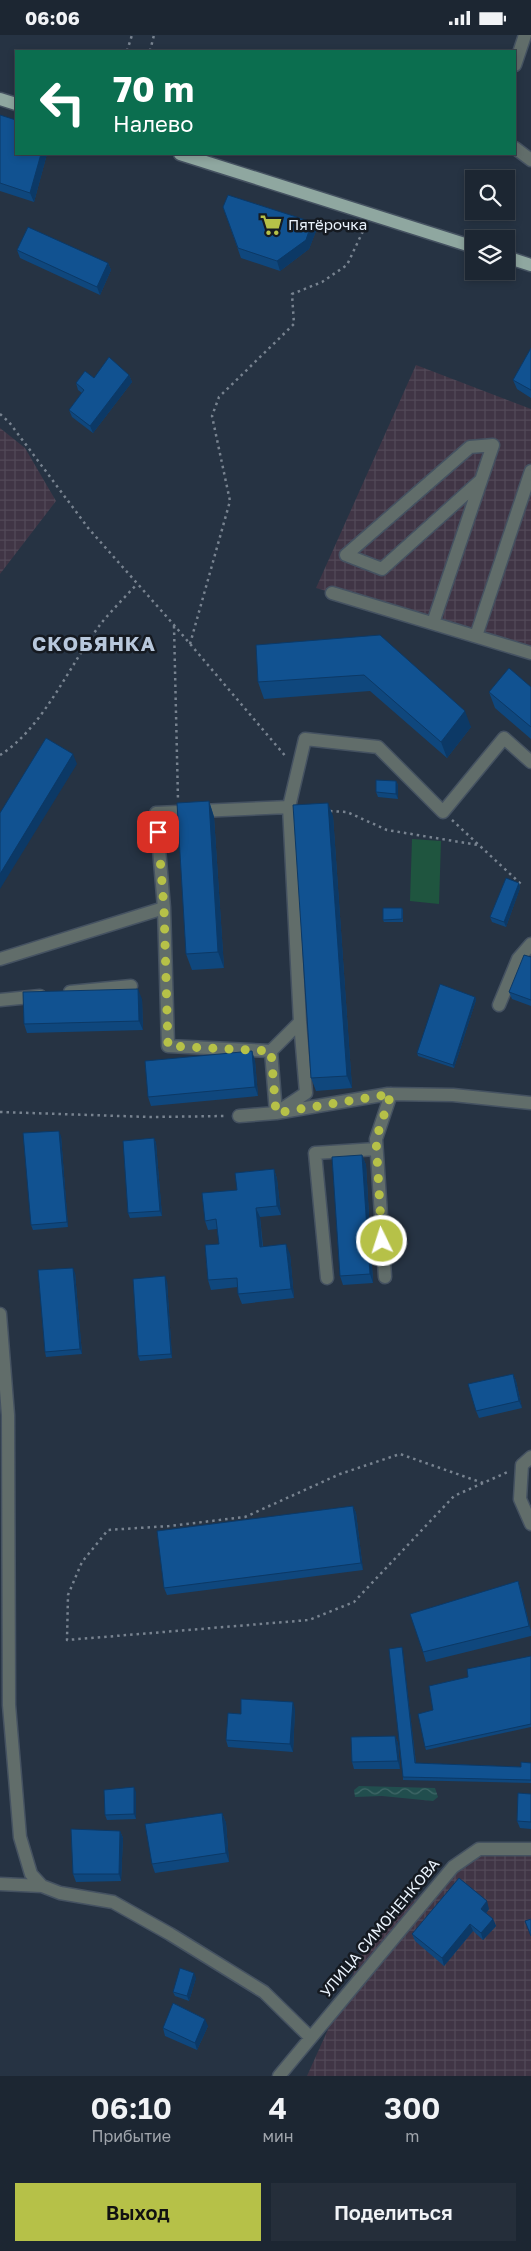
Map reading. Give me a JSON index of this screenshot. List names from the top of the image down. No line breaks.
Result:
{"streets":{"street":["УЛИЦА СИМОНЕНКОВА"]},"districts":["СКОБЯНКА"],"places":{"supermarket":["Пятёрочка"]},"page":{"status":"06:06","turn":["70 m","Налево"],"eta":["06:10","Прибытие","4","мин","300","m"],"buttons":["Выход","Поделиться"]}}
